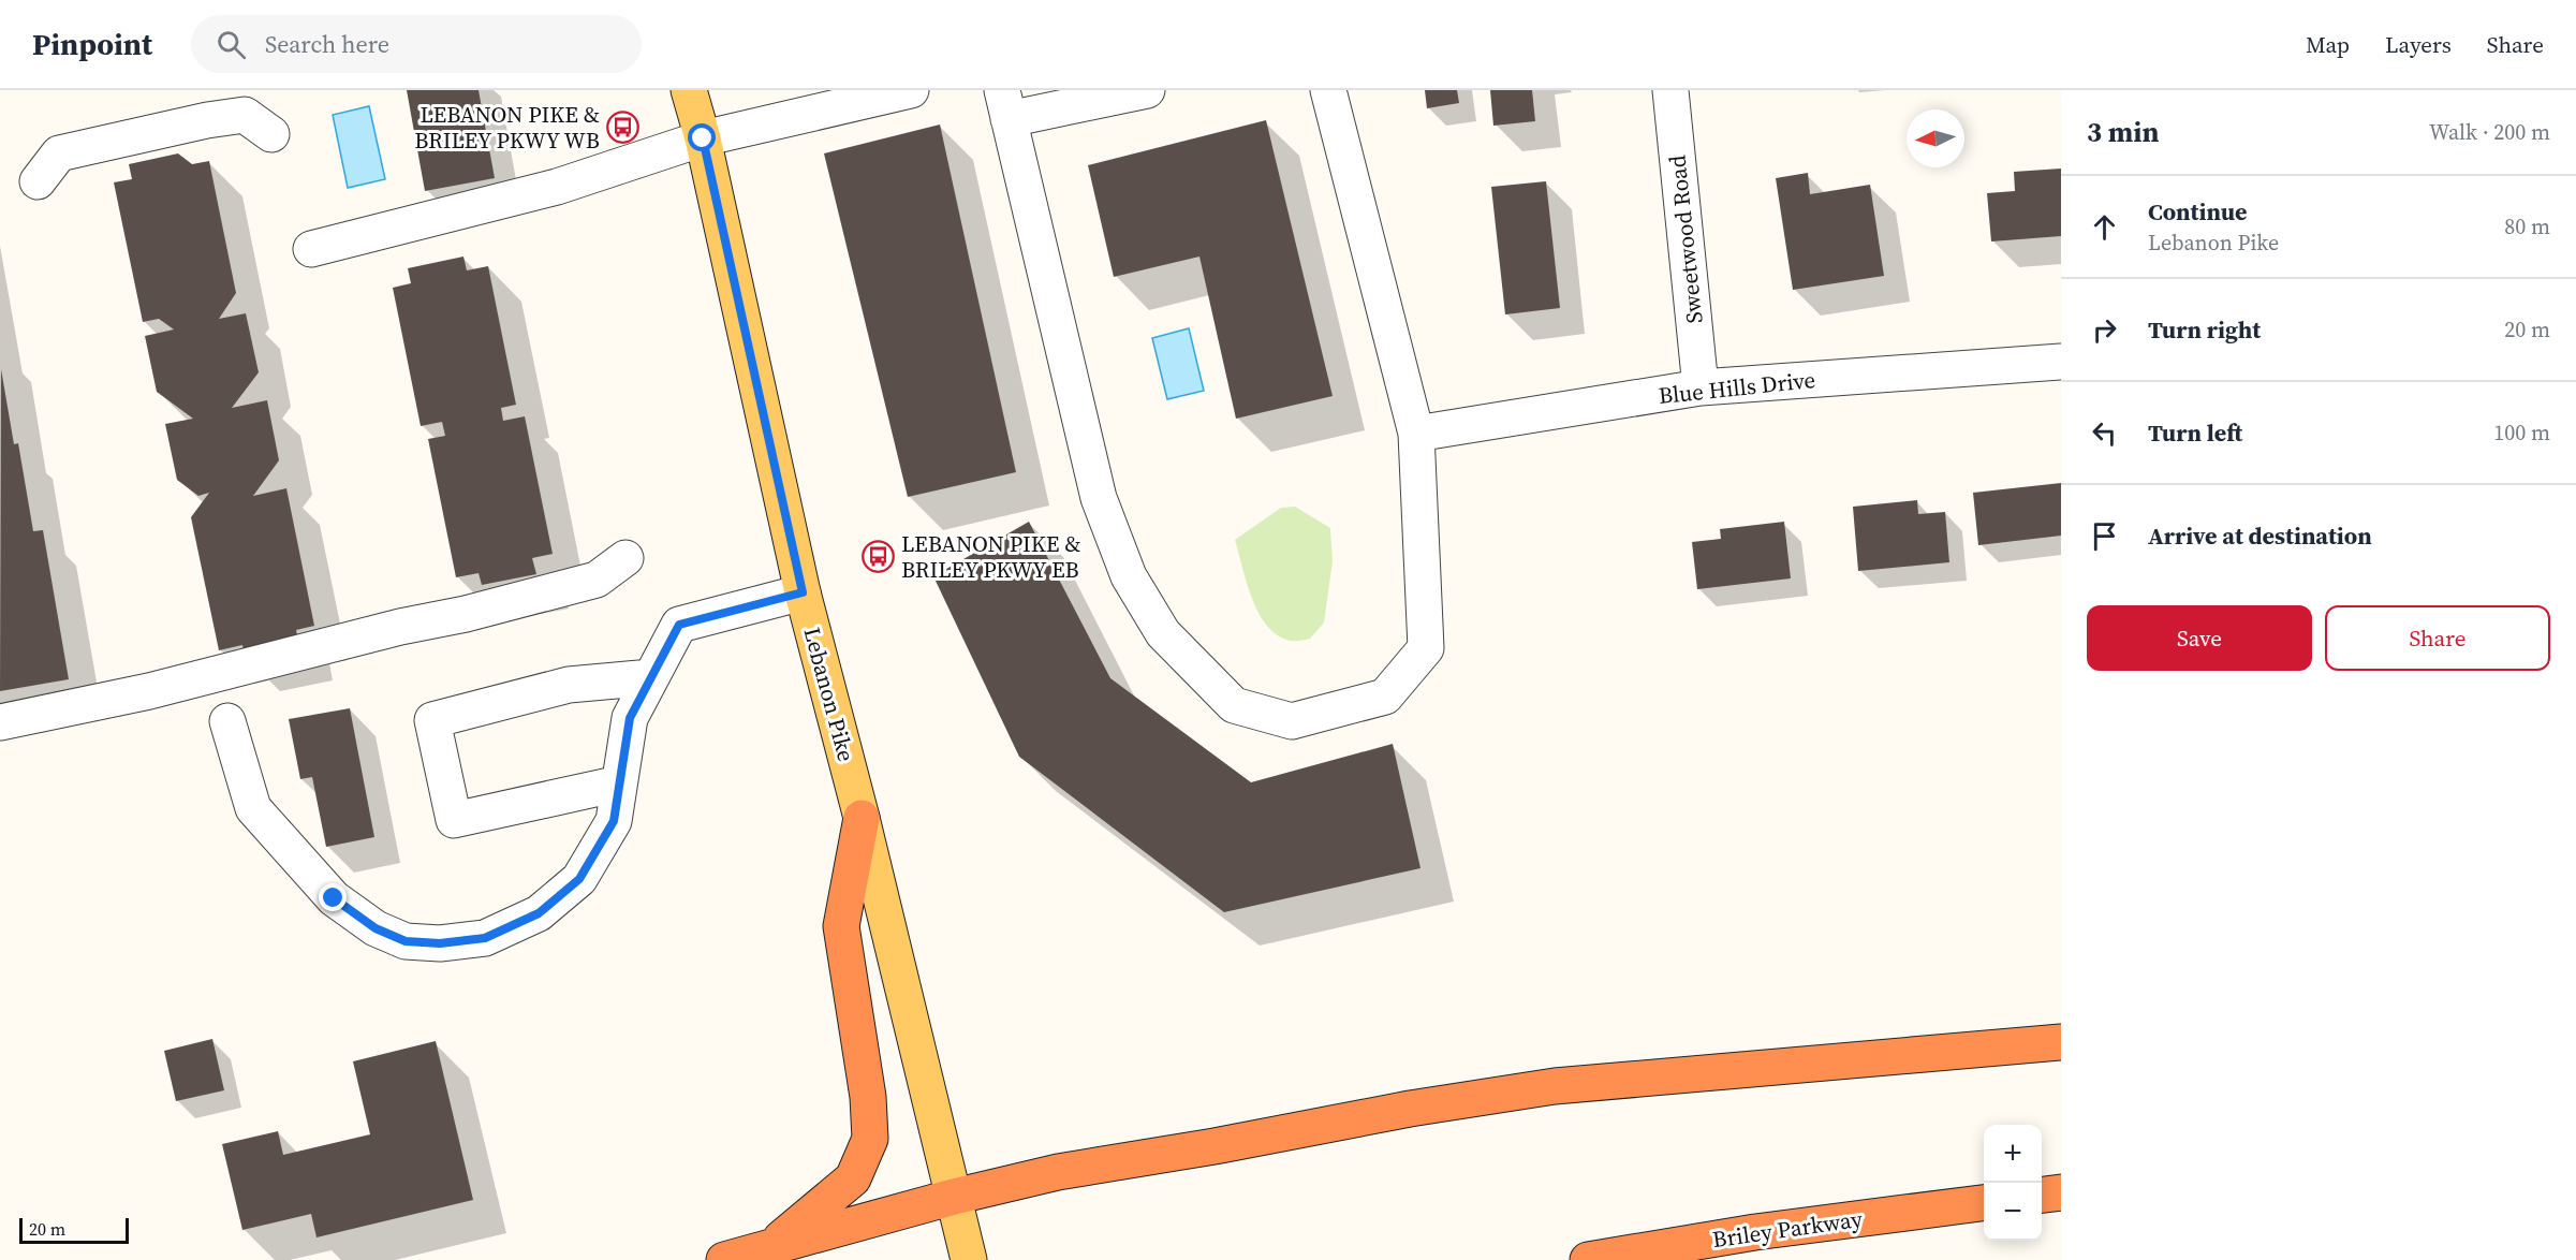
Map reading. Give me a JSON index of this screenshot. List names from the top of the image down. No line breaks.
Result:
{"streets":{"highway":["Briley Parkway"],"main road":["Lebanon Pike"],"street":["Sweetwood Road","Blue Hills Drive"]},"crossings":[["Sweetwood Road","Blue Hills Drive"]],"places":{"bus stop":["LEBANON PIKE & BRILEY PKWY WB","LEBANON PIKE & BRILEY PKWY EB"]},"scale_bar":"20 m","north":"left","page":{"header":"Pinpoint","search":"Search here","nav":["Map","Layers","Share"],"heading":["3 min","Walk · 200 m"],"list":[["Continue","Lebanon Pike","80 m"],["Turn right","20 m"],["Turn left","100 m"],"Arrive at destination"],"buttons":["Save","Share"],"map_buttons":["+","−"],"scale":"20 m"}}
